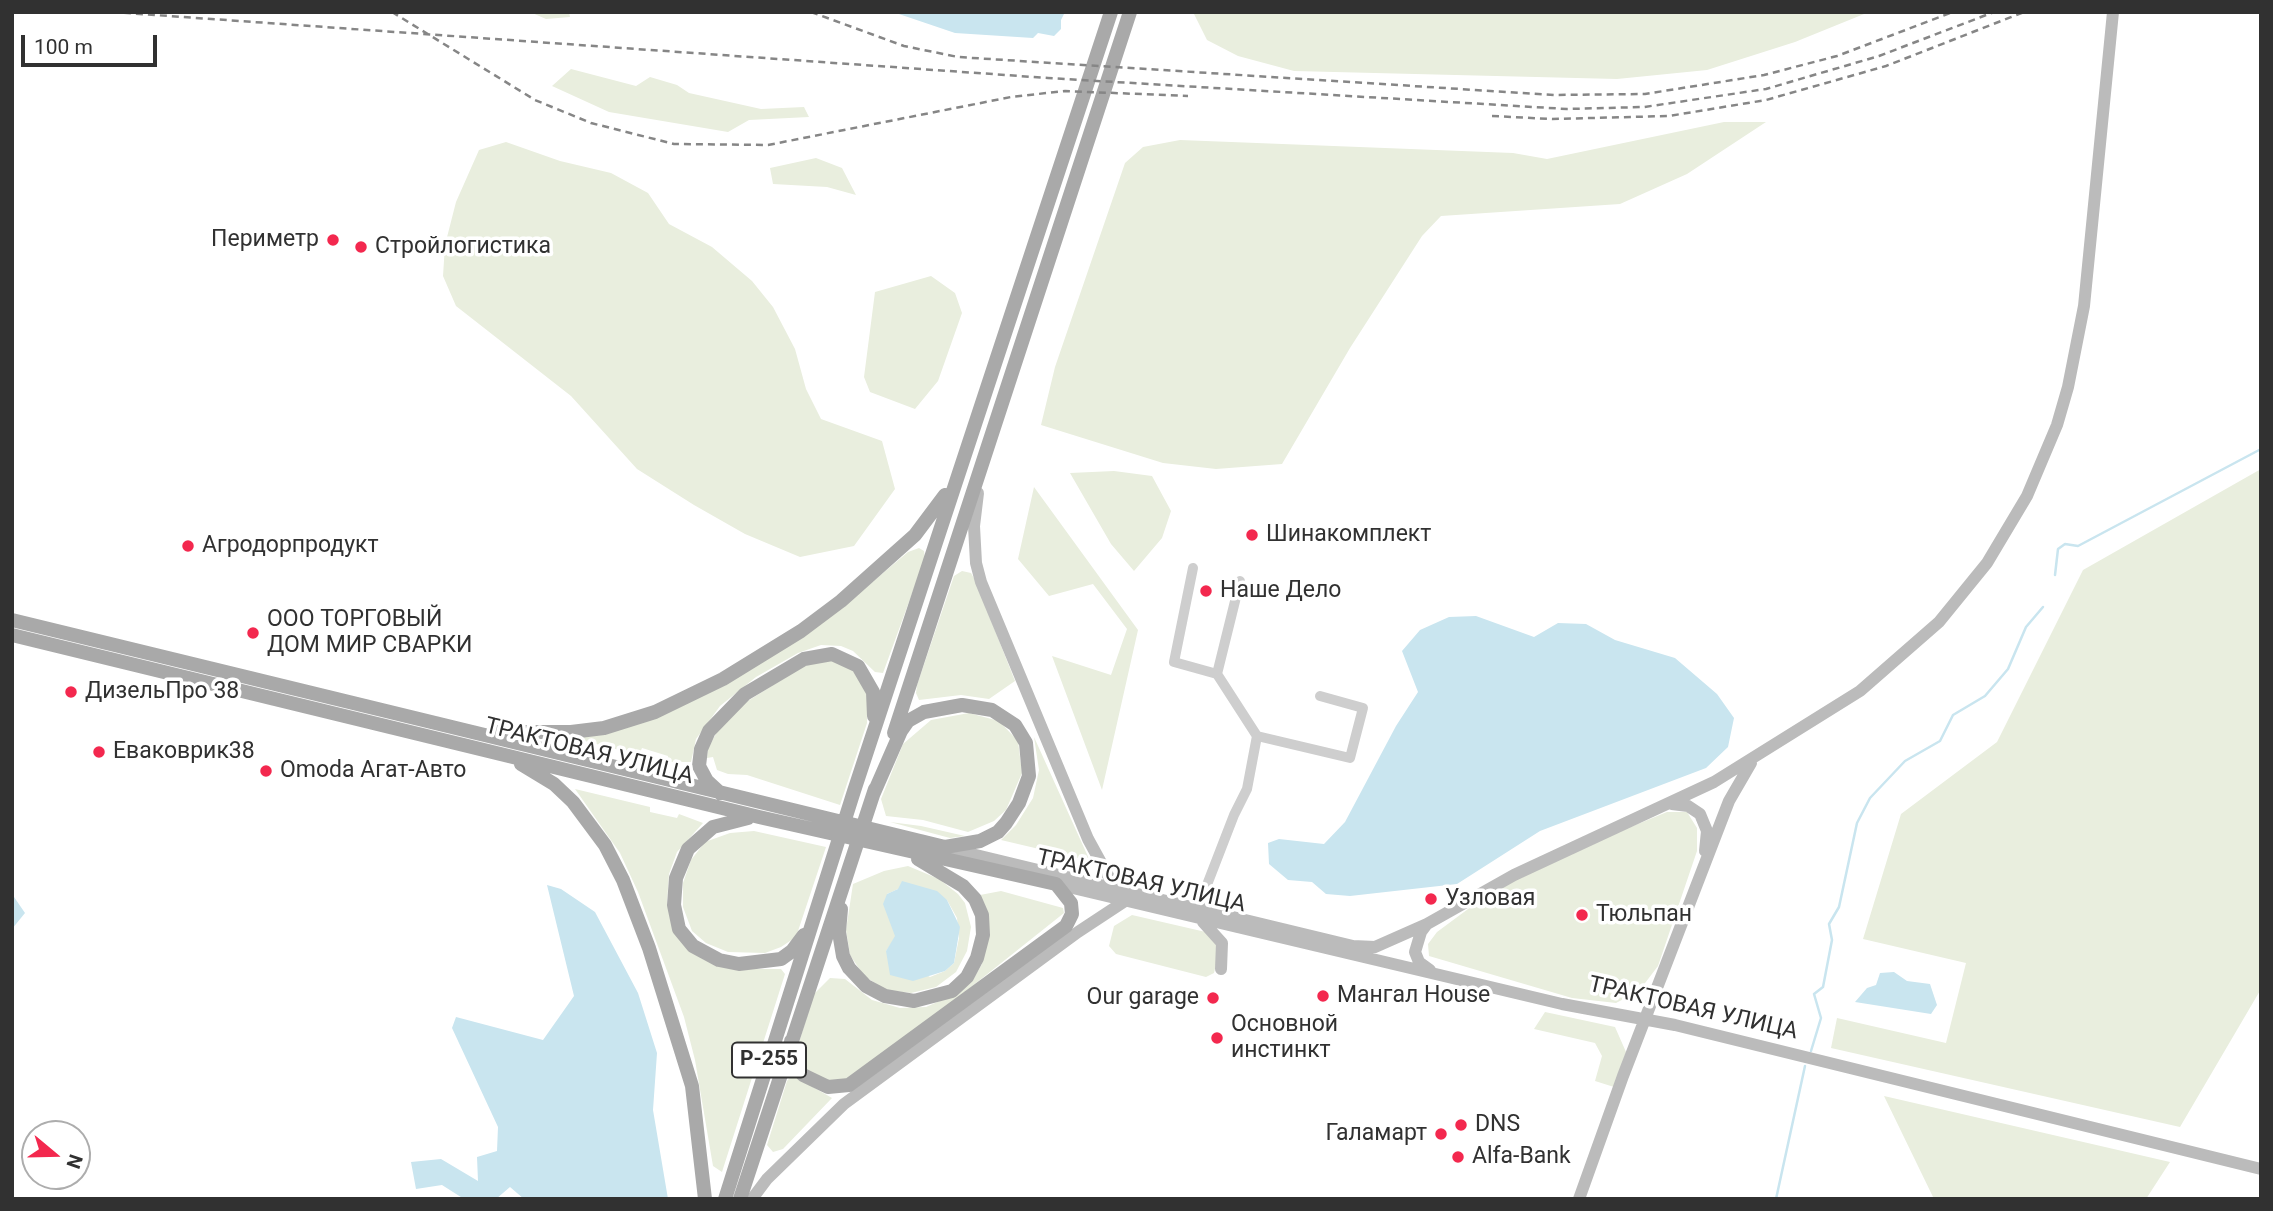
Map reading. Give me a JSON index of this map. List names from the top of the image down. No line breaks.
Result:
{"streets":{"main road":["ТРАКТОВАЯ УЛИЦА","Р-255"]},"places":["Периметр","Стройлогистика","Шинакомплект","Агродорпродукт","Наше Дело","ООО ТОРГОВЫЙ ДОМ МИР СВАРКИ","ДизельПро 38","Еваковрик38","Omoda Агат-Авто","Узловая","Тюльпан","Мангал House","Our garage","Основной инстинкт","DNS","Галамарт","Alfa-Bank"],"scale_bar":"100 m","north":"right"}
